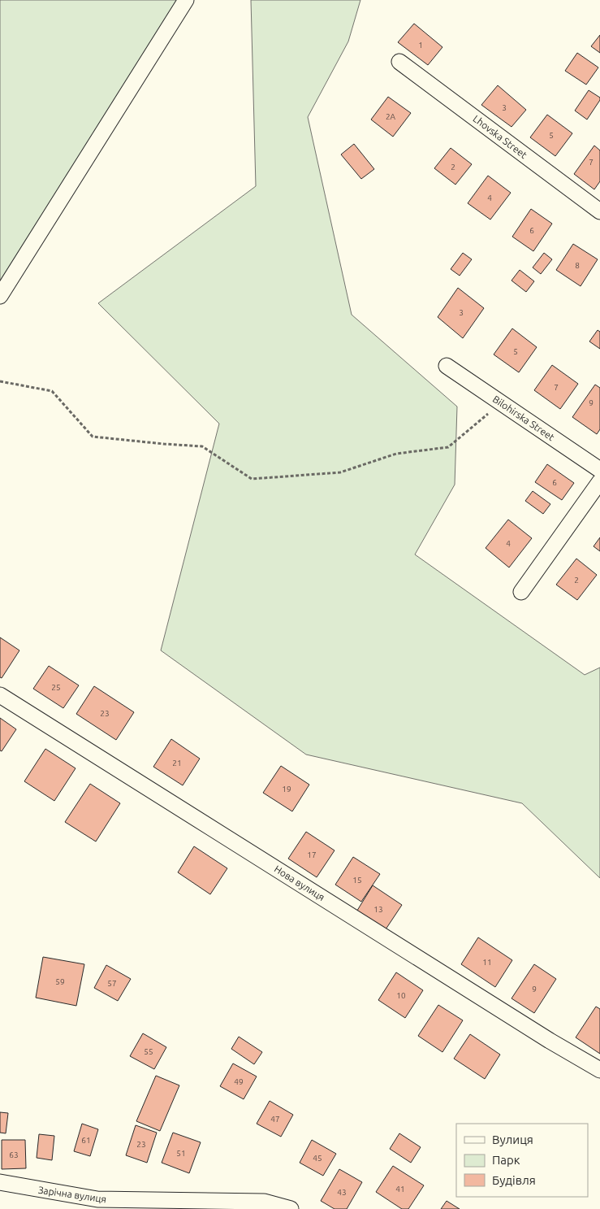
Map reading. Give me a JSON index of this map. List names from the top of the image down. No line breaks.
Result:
{"streets":{"street":["Lhovska Street","Bilohirska Street","Нова вулиця","Зарічна вулиця"]},"house_numbers":["1","3","2А","5","7","2","4","6","8","3","5","7","9","6","4","2","25","23","21","19","17","15","13","11","59","57","9","10","55","49","47","61","23","51","63","45","41","43"],"legend":["Вулиця","Парк","Будівля"]}
